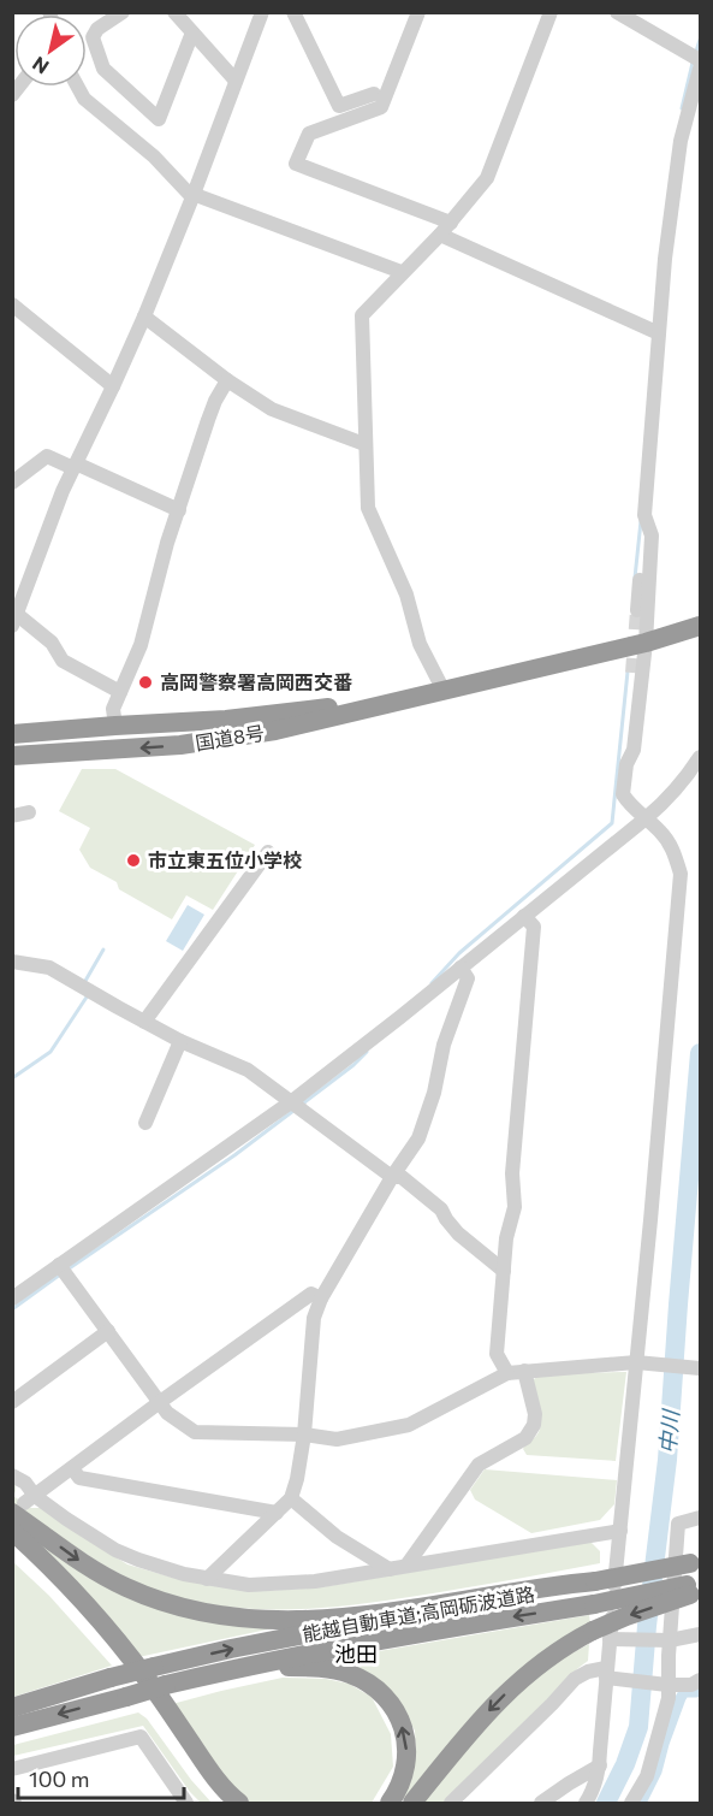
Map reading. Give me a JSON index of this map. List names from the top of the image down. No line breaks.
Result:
{"streets":{"highway":["国道8号","能越自動車道;高岡砺波道路"]},"districts":["池田"],"water":["中川"],"places":["高岡警察署高岡西交番","市立東五位小学校"],"scale_bar":"100 m","north":"bottom left"}
